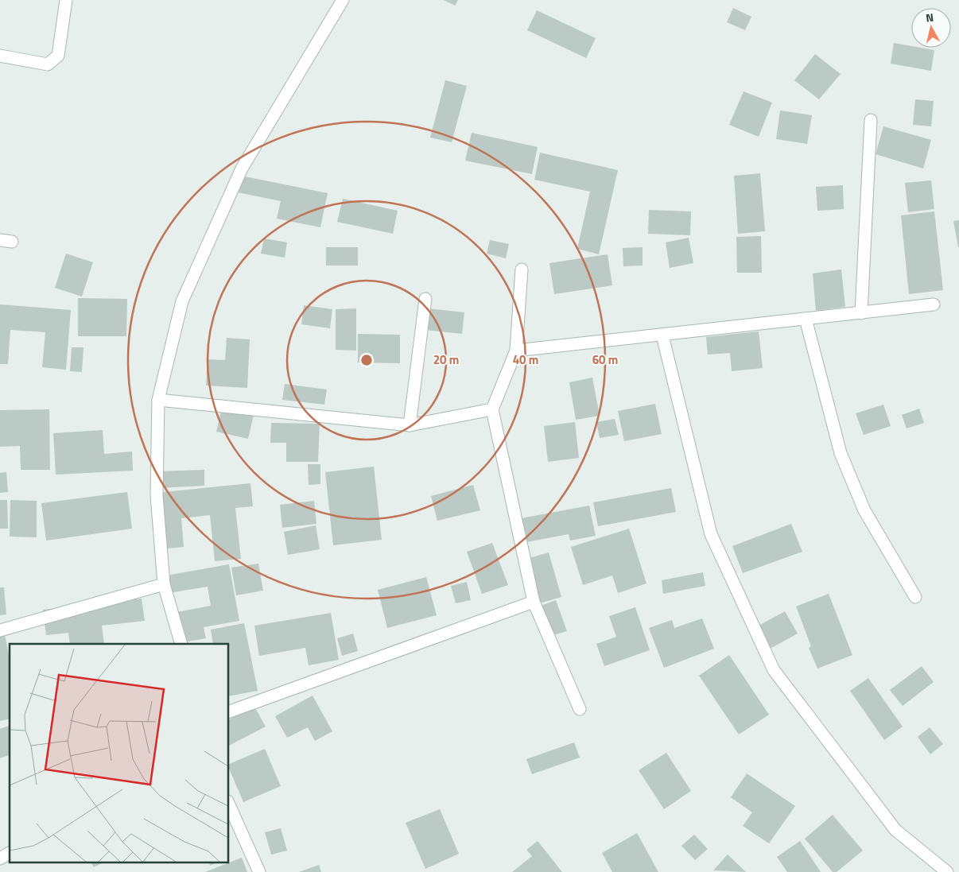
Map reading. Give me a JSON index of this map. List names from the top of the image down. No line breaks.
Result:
{"north":"top","rings":["20 m","40 m","60 m"]}
